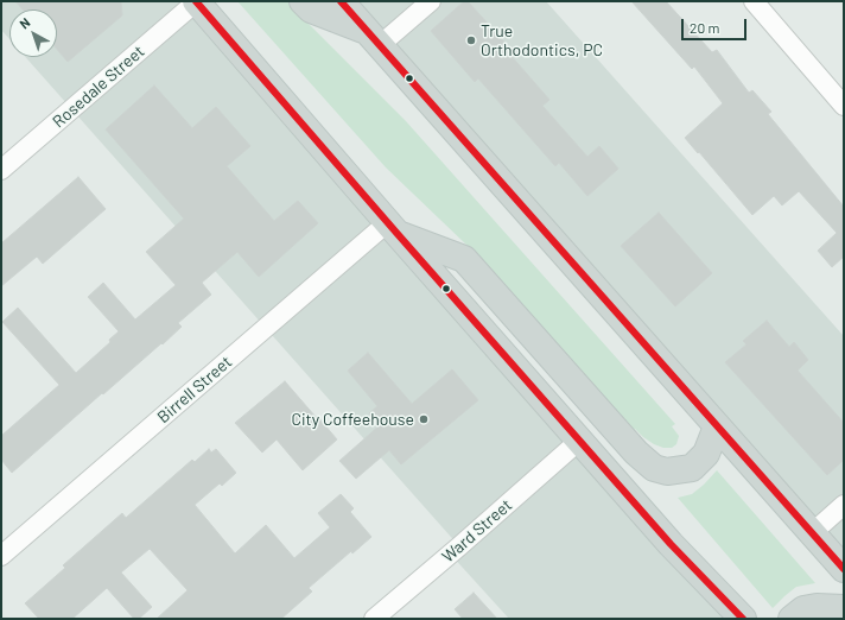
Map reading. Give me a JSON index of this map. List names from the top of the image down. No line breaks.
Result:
{"streets":{"street":["Rosedale Street","Birrell Street","Ward Street"]},"places":["True Orthodontics, PC","City Coffeehouse"],"scale_bar":"20 m","north":"top left"}
